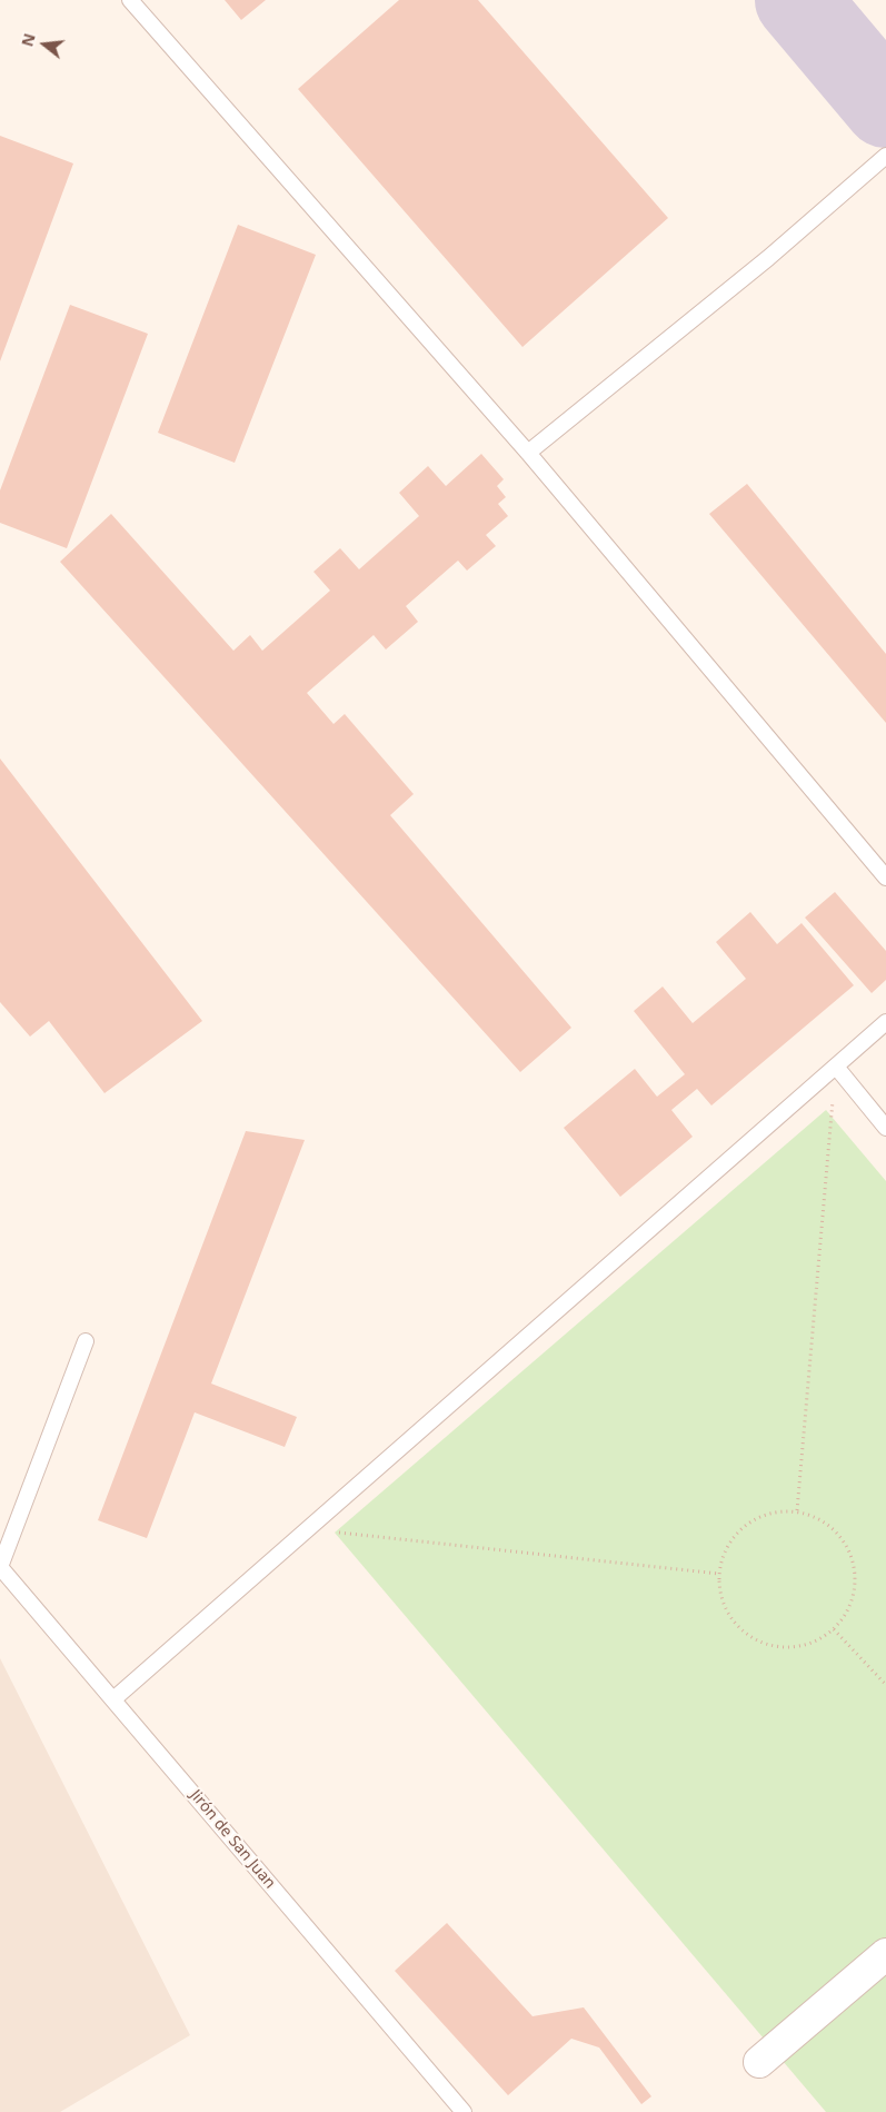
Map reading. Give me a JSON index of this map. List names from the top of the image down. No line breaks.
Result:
{"streets":{"lane":["Jirón de San Juan"]},"north":"left"}
